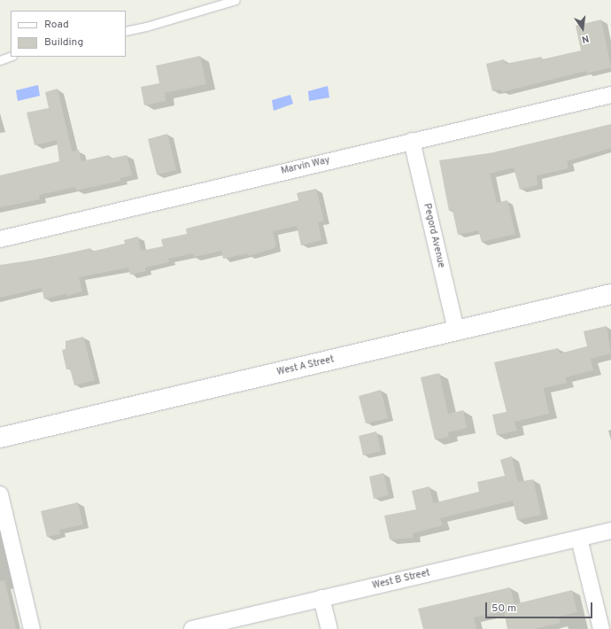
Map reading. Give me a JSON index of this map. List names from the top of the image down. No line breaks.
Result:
{"streets":{"main road":["West A Street"],"street":["Marvin Way","Pegord Avenue","West B Street"]},"crossings":[["Marvin Way","Pegord Avenue"],["Pegord Avenue","West A Street"]],"legend":["Road","Building"],"scale_bar":"50 m","north":"bottom"}
